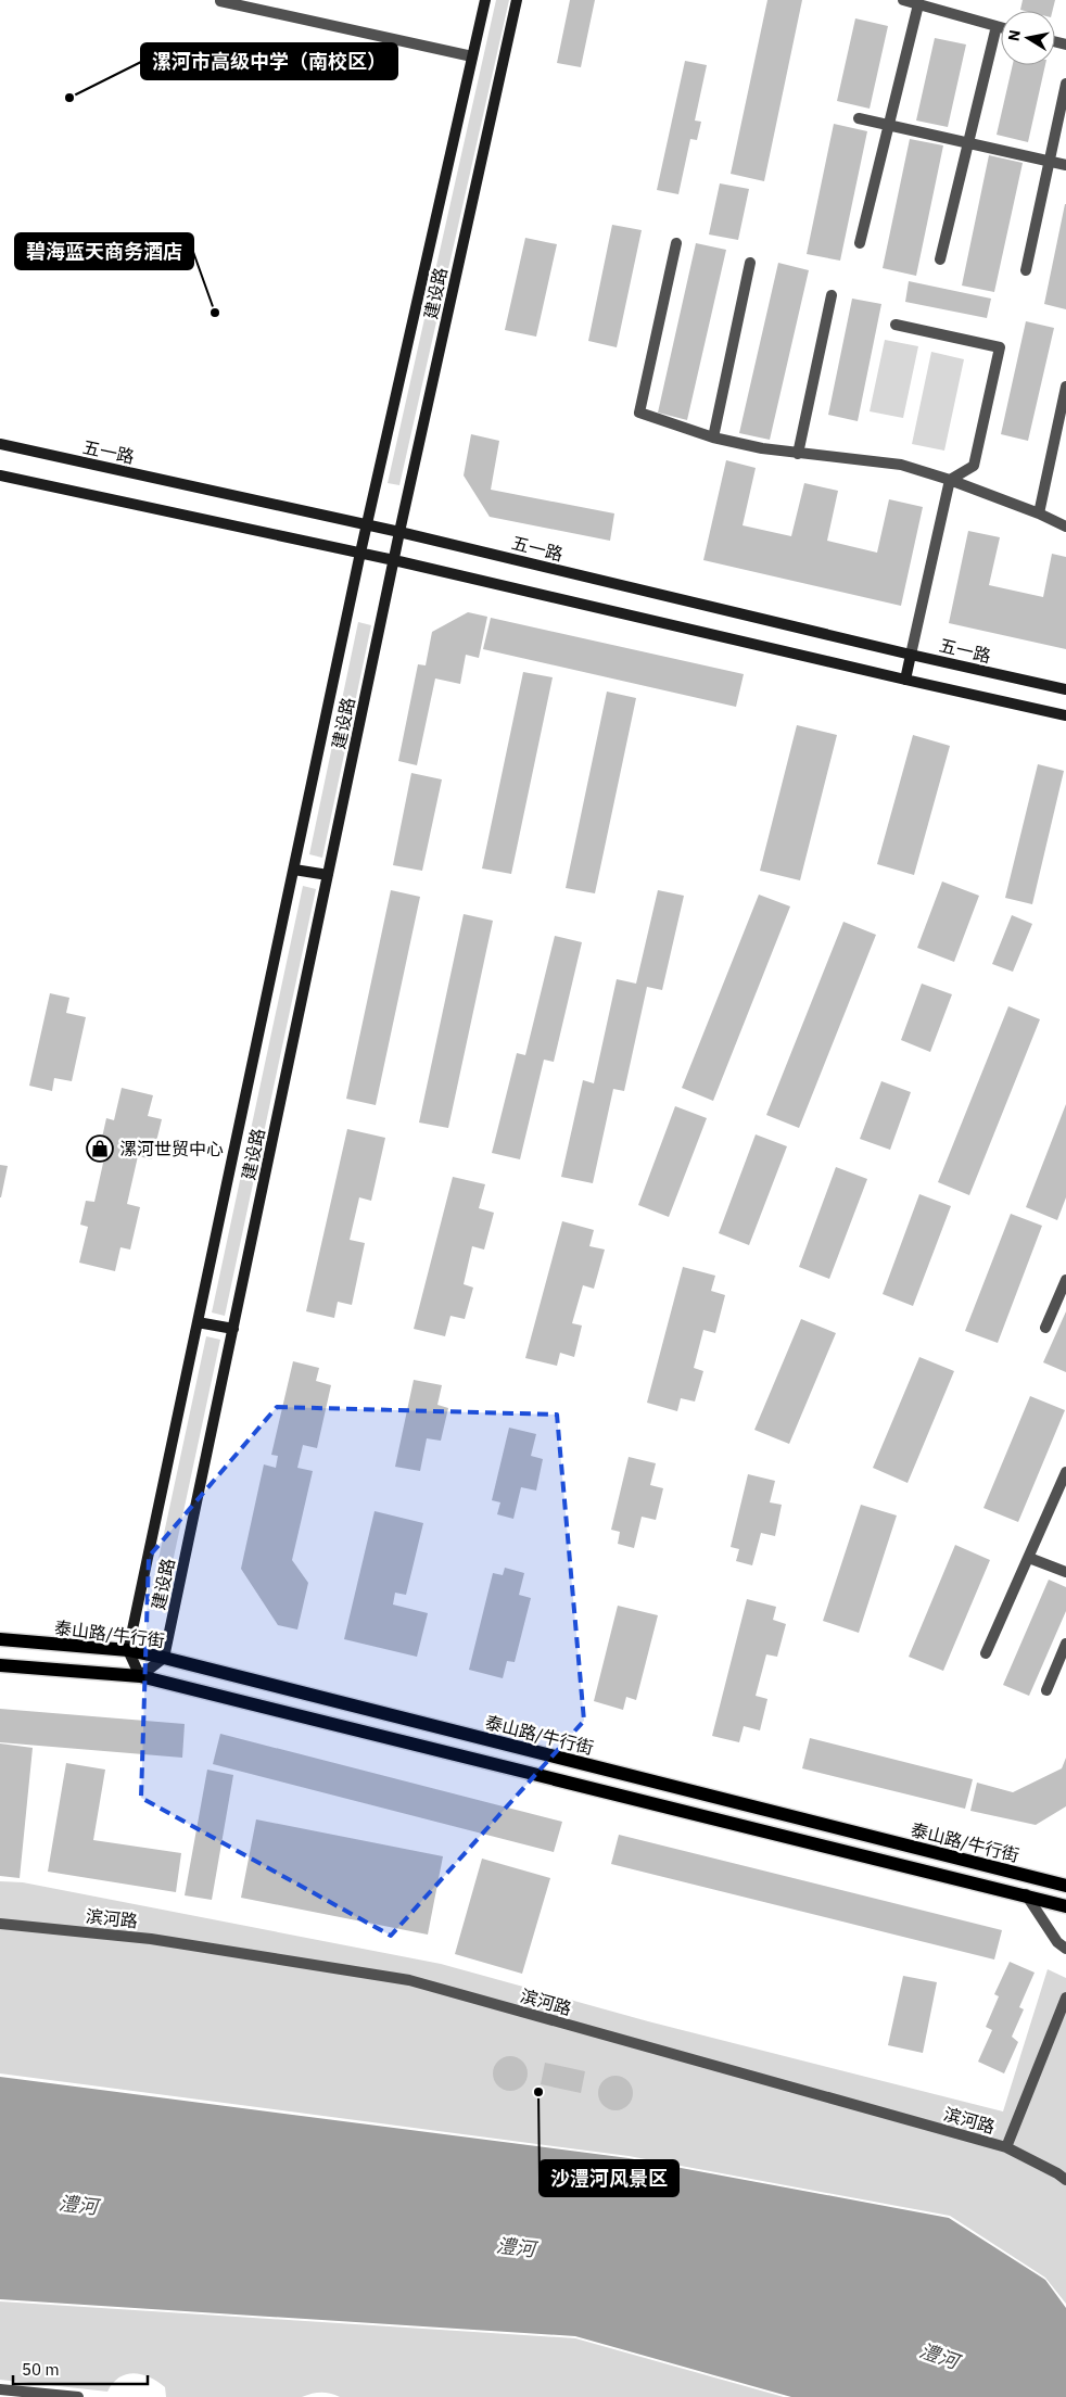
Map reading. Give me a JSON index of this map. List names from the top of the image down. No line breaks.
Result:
{"streets":{"main road":["泰山路/牛行街"],"street":["建设路","五一路","滨河路"]},"crossings":[["建设路","五一路"],["建设路","泰山路/牛行街"]],"water":["澧河"],"places":{"other":["漯河市高级中学（南校区）","碧海蓝天商务酒店","沙澧河风景区"],"shop":["漯河世贸中心"]},"scale_bar":"50 m","north":"left"}
